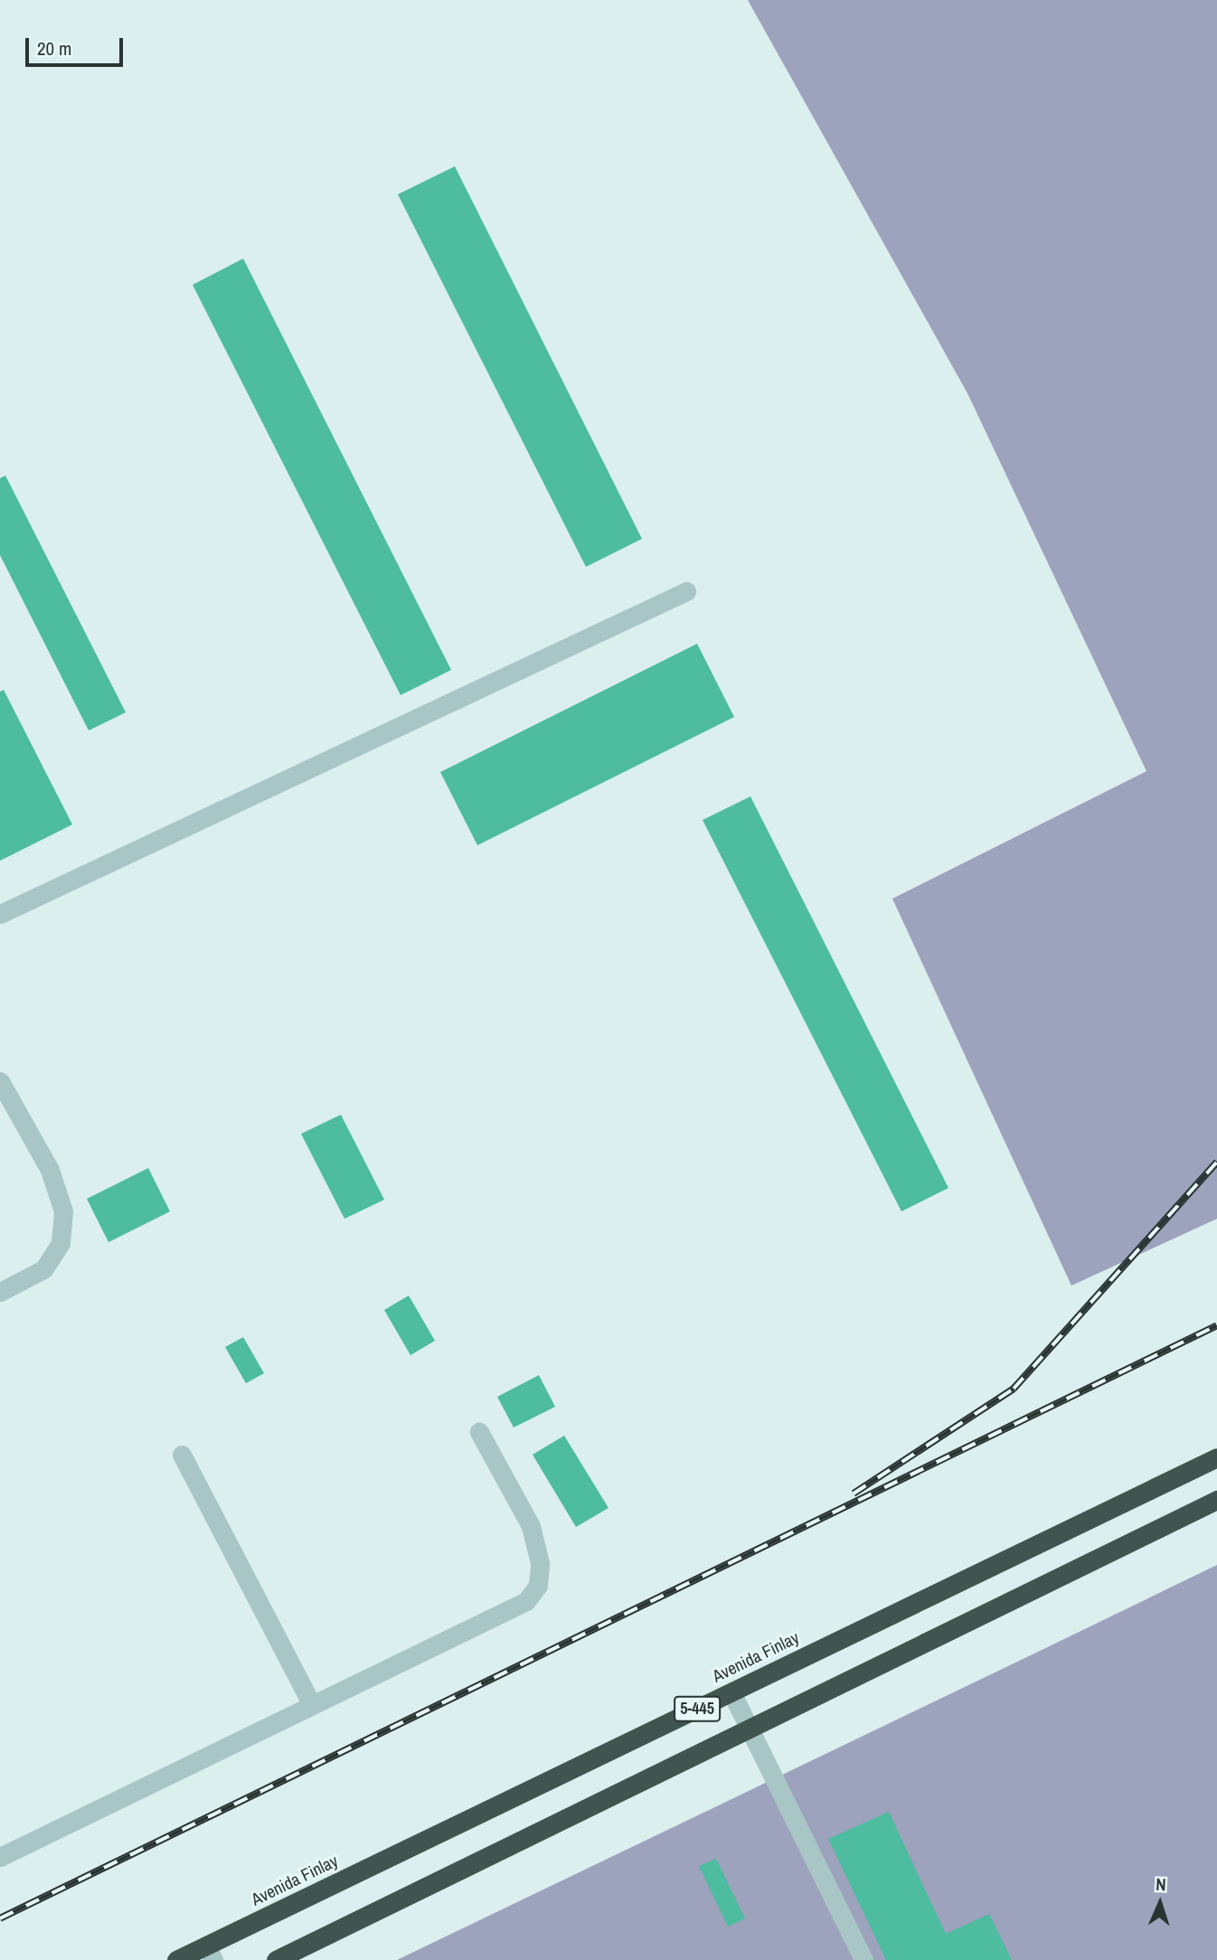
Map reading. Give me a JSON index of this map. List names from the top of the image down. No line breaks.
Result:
{"streets":{"highway":["Avenida Finlay","5-445"]},"scale_bar":"20 m","north":"top"}
